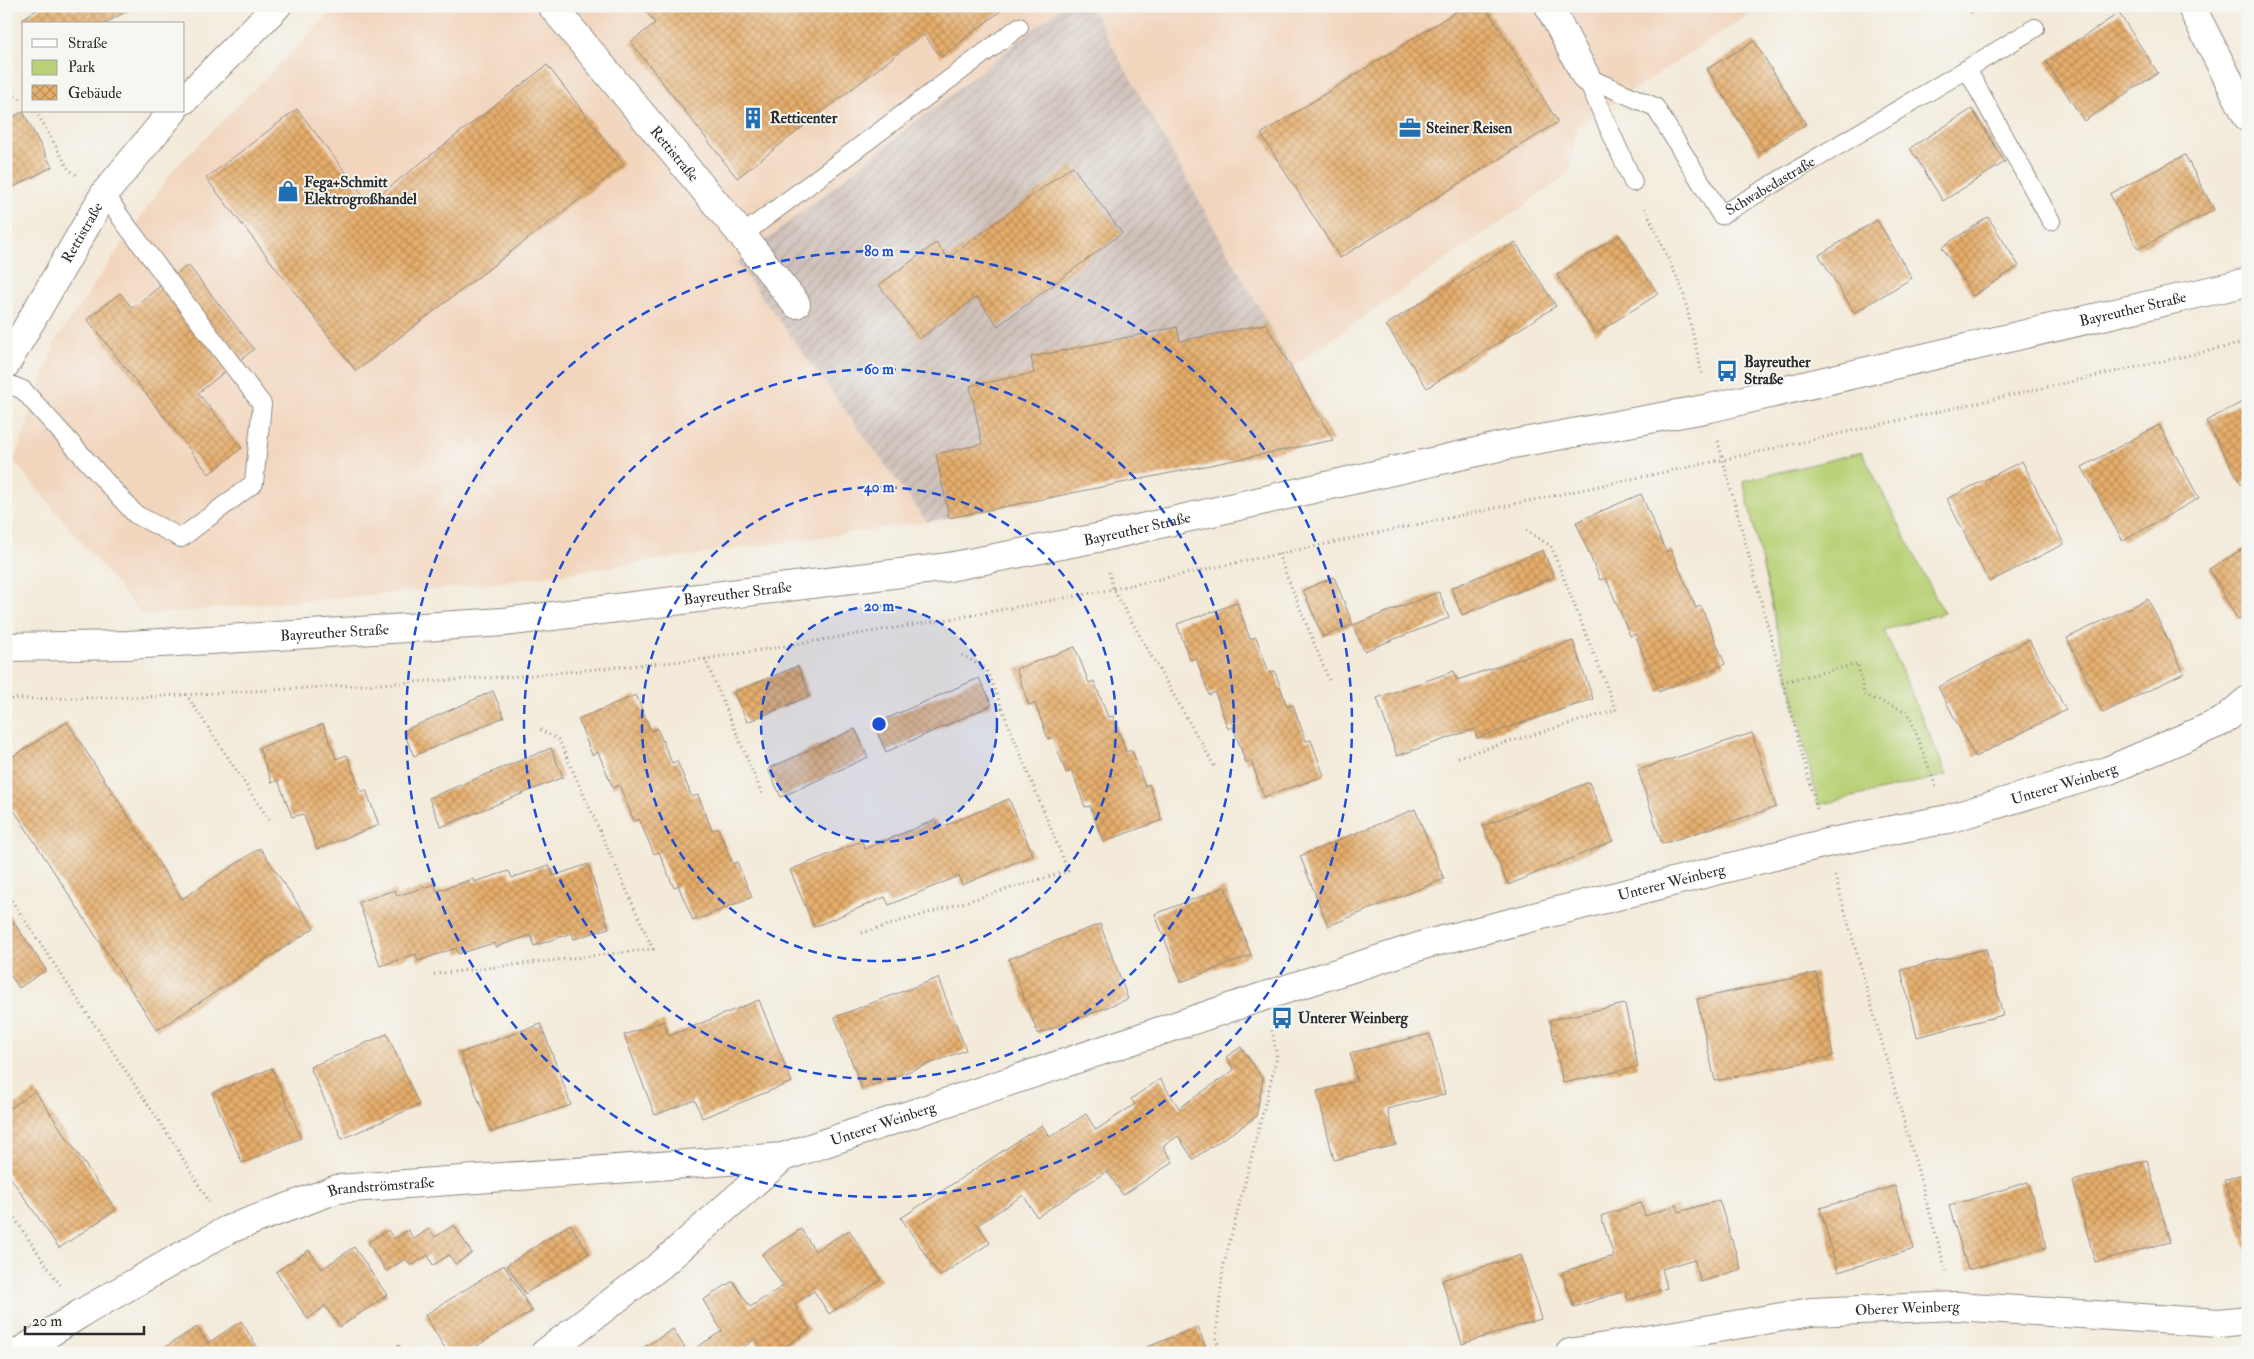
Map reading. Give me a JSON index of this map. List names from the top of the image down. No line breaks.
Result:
{"streets":{"street":["Rettistraße","Bayreuther Straße","Unterer Weinberg","Brandströmstraße","Oberer Weinberg"],"lane":["Schwabedastraße"]},"crossings":[["Unterer Weinberg","Brandströmstraße"]],"places":{"building":["Retticenter"],"office":["Steiner Reisen"],"shop":["Fega+Schmitt Elektrogroßhandel"],"bus stop":["Bayreuther Straße","Unterer Weinberg"]},"legend":["Straße","Park","Gebäude"],"scale_bar":"20 m","rings":["80 m","60 m","40 m","20 m"]}
